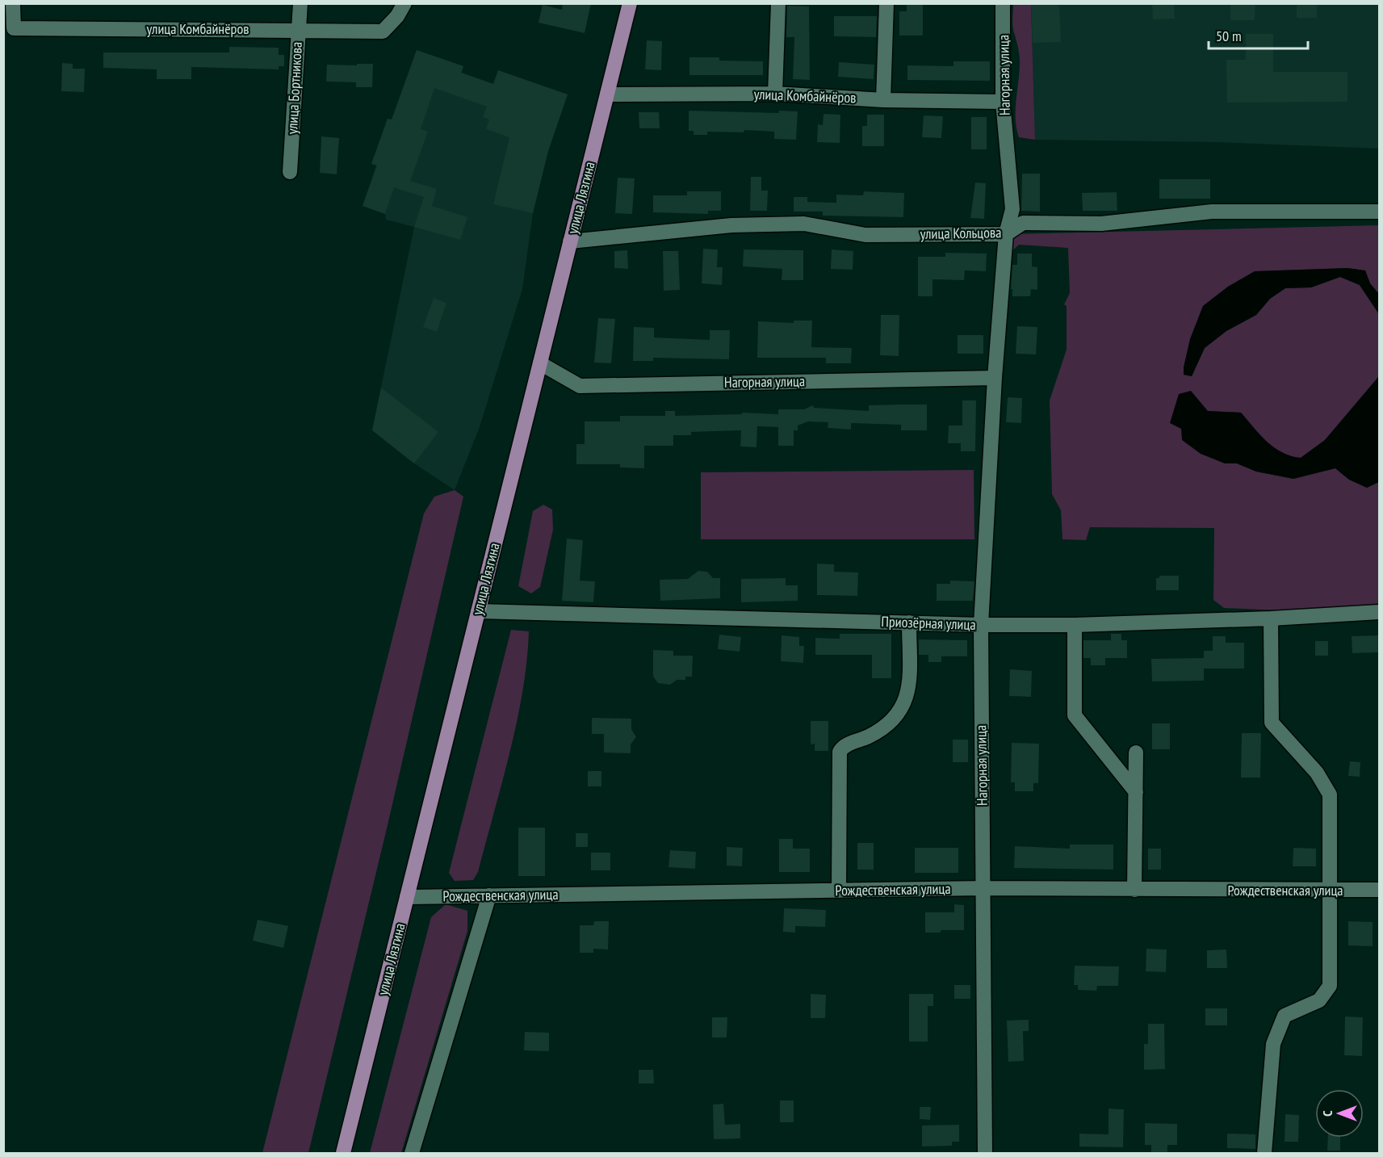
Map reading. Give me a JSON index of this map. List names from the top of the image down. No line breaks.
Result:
{"streets":{"main road":["улица Лязгина"],"street":["улица Комбайнёров","Нагорная улица","улица Бортникова","улица Кольцова","Приозёрная улица","Рождественская улица"]},"crossings":[["улица Комбайнёров","Нагорная улица"],["улица Комбайнёров","улица Бортникова"],["улица Комбайнёров","улица Лязгина"],["Нагорная улица","улица Лязгина"],["Нагорная улица","улица Кольцова"],["Нагорная улица","Приозёрная улица"],["Нагорная улица","Рождественская улица"],["улица Лязгина","улица Кольцова"],["улица Лязгина","Приозёрная улица"],["улица Лязгина","Рождественская улица"]],"scale_bar":"50 m","north":"left"}
